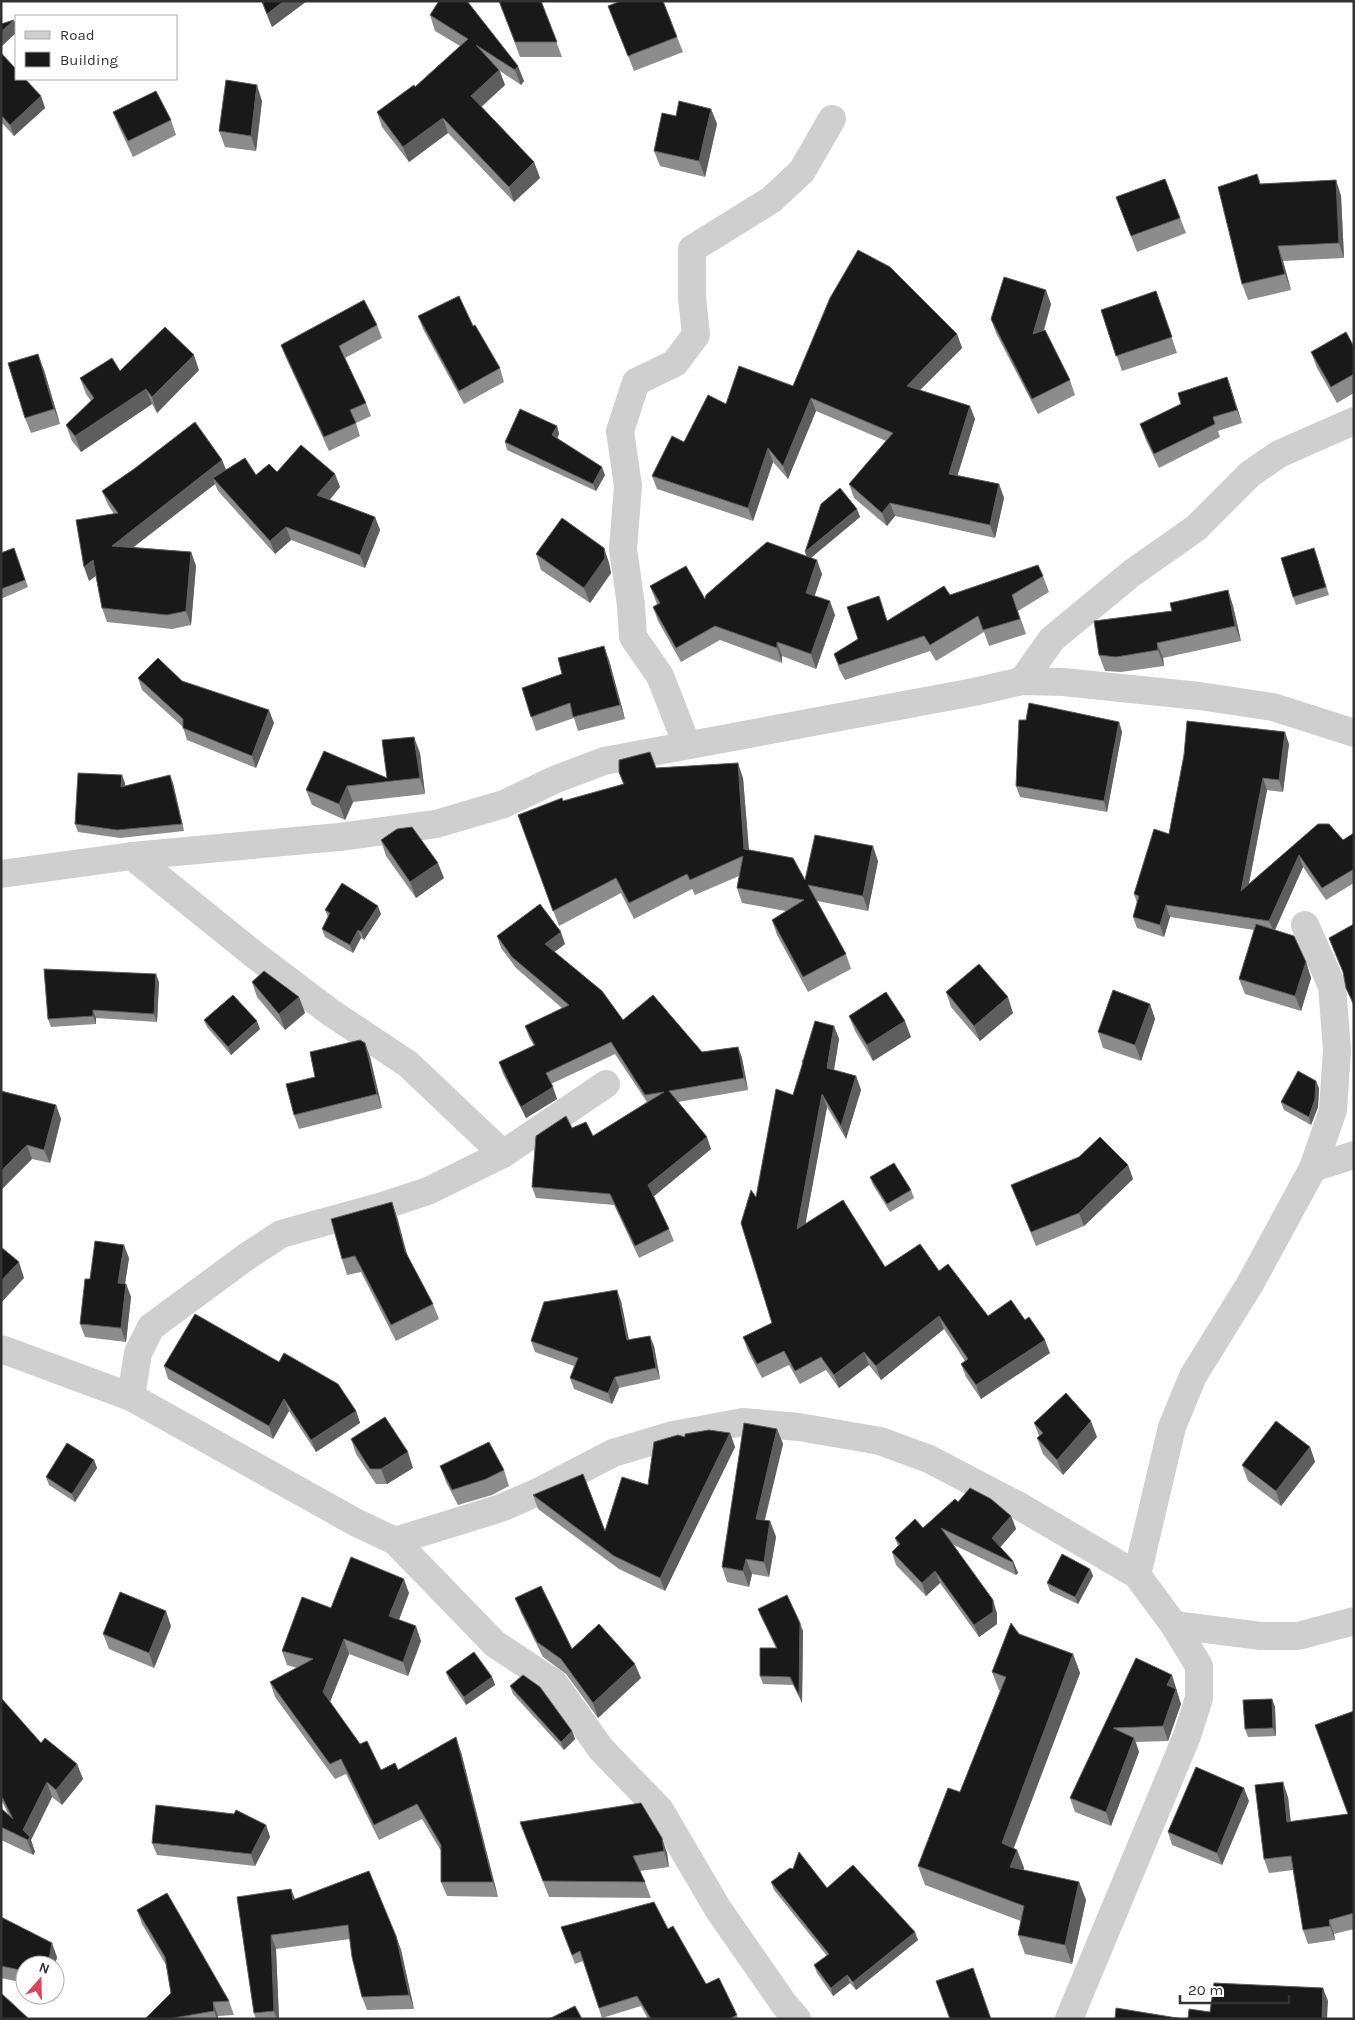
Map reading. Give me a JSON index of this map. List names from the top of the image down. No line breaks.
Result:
{"legend":["Road","Building"],"scale_bar":"20 m","north":"top"}
